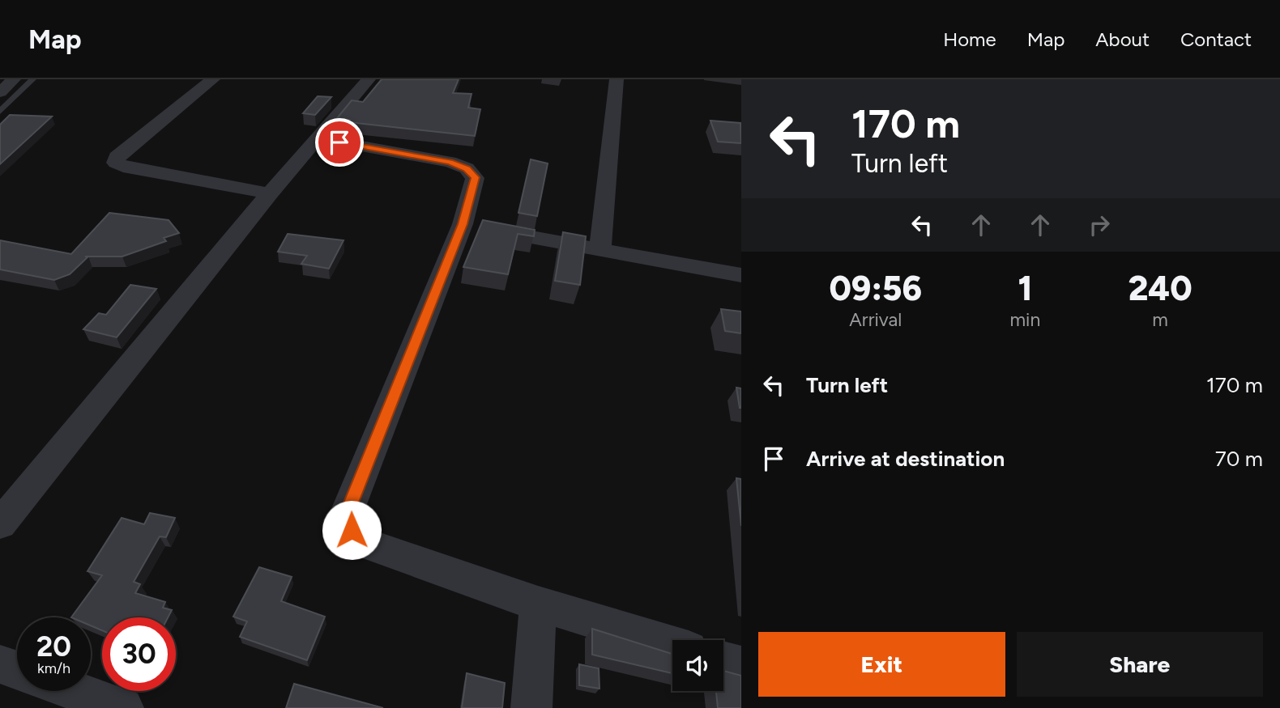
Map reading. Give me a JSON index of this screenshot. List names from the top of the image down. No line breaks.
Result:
{"page":{"header":"Map","nav":["Home","Map","About","Contact"],"turn":["170 m","Turn left"],"eta":["09:56","Arrival","1","min","240","m"],"list":[{"name":"Turn left","value":"170 m"},{"name":"Arrive at destination","value":"70 m"}],"speed":"20 km/h","limit":"30","buttons":["Exit","Share"]}}
